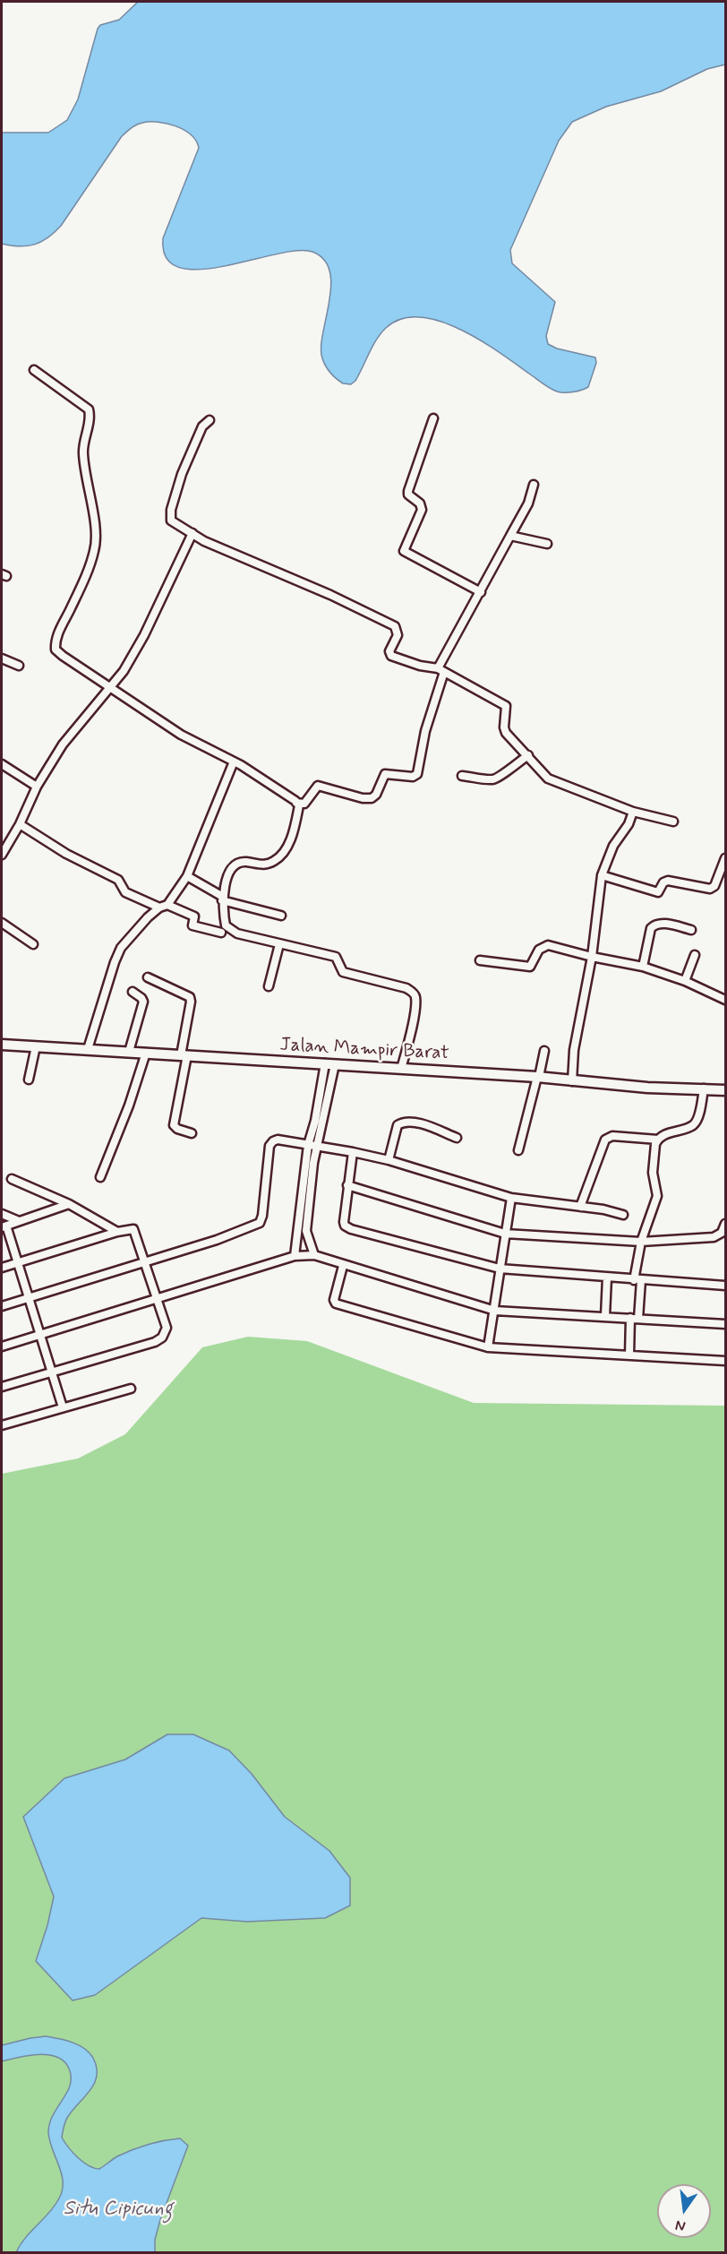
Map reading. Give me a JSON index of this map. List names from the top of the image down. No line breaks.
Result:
{"streets":{"street":["Jalan Mampir Barat"]},"water":["Situ Cipicung"],"north":"bottom"}
